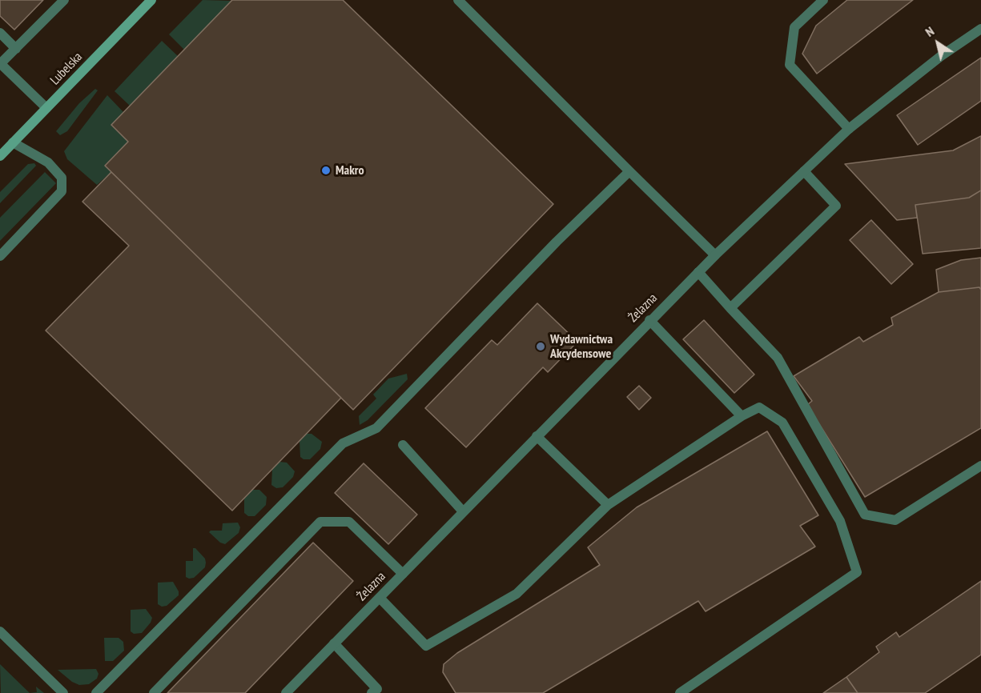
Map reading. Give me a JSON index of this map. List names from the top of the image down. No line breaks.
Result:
{"streets":{"street":["Lubelska","Żelazna"]},"places":["Makro","Wydawnictwa Akcydensowe"],"north":"top left"}
